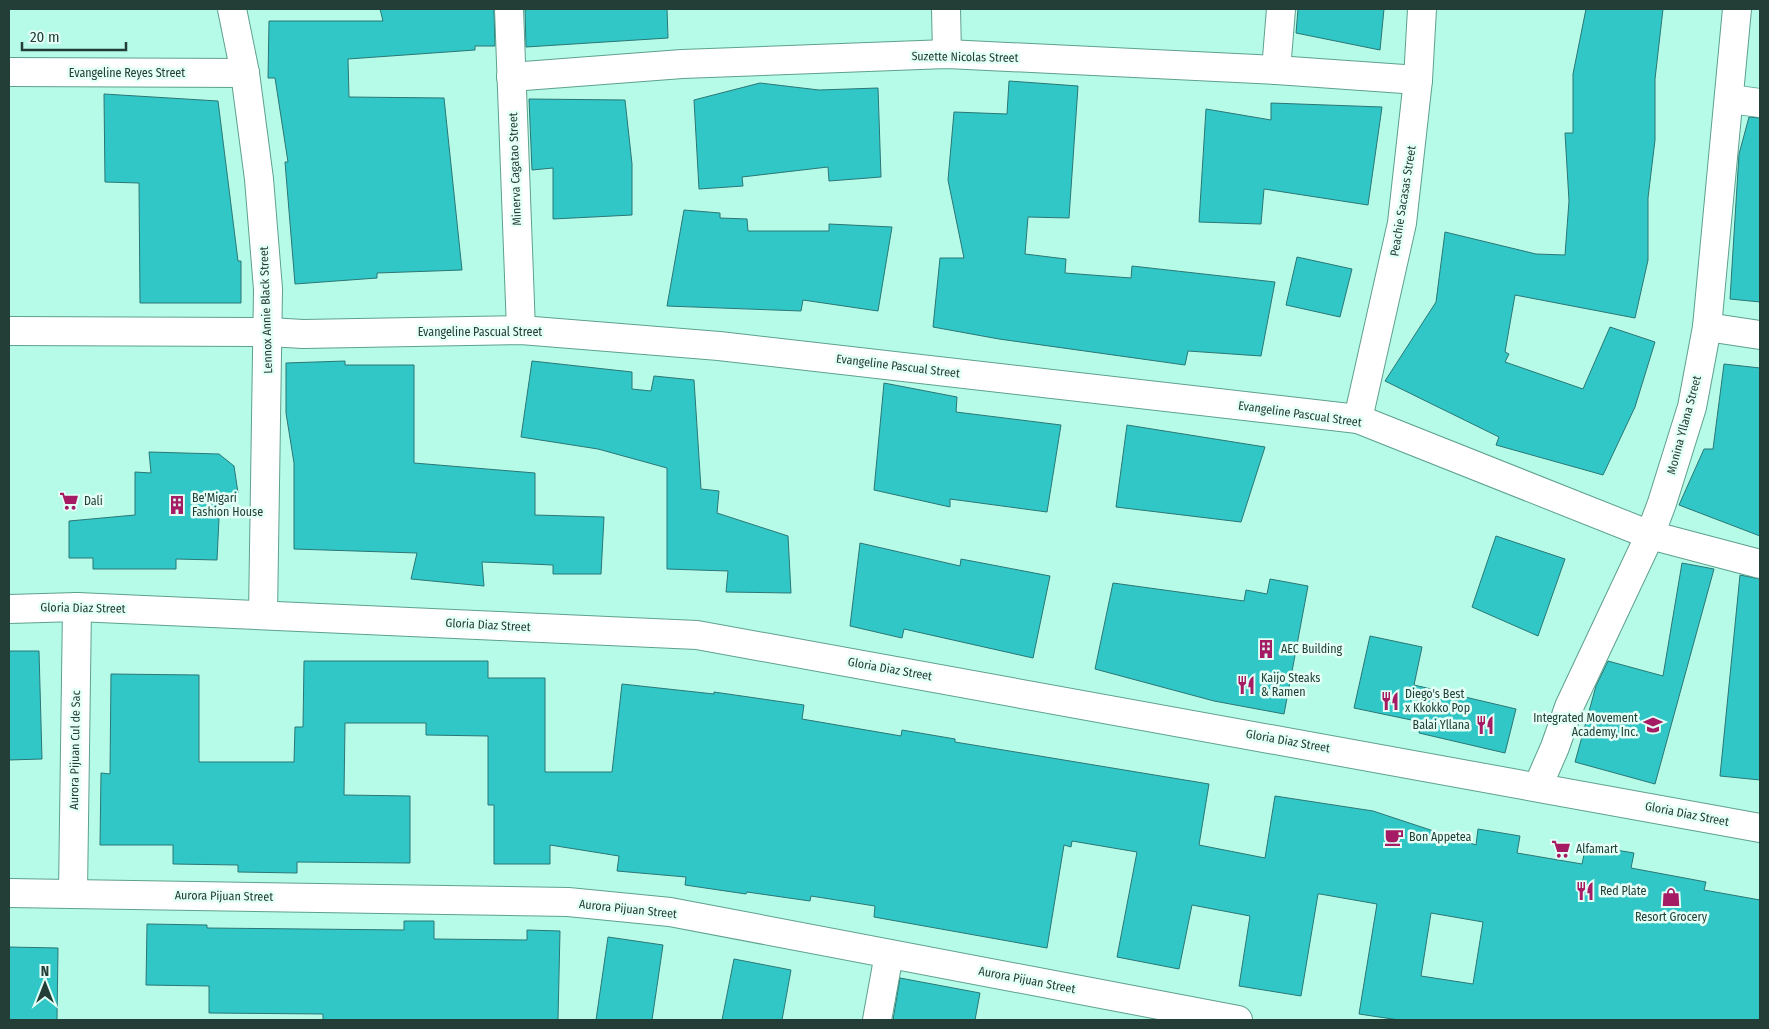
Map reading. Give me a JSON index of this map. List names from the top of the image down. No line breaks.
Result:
{"streets":{"street":["Suzette Nicolas Street","Evangeline Reyes Street","Minerva Cagatao Street","Peachie Sacasas Street","Lennox Annie Black Street","Evangeline Pascual Street","Monina Yllana Street","Gloria Diaz Street","Aurora Pijuan Cul de Sac","Aurora Pijuan Street"]},"crossings":[["Suzette Nicolas Street","Minerva Cagatao Street"],["Suzette Nicolas Street","Peachie Sacasas Street"],["Evangeline Reyes Street","Lennox Annie Black Street"],["Minerva Cagatao Street","Evangeline Pascual Street"],["Peachie Sacasas Street","Evangeline Pascual Street"],["Lennox Annie Black Street","Evangeline Pascual Street"],["Lennox Annie Black Street","Gloria Diaz Street"],["Evangeline Pascual Street","Monina Yllana Street"],["Monina Yllana Street","Gloria Diaz Street"],["Gloria Diaz Street","Aurora Pijuan Cul de Sac"],["Aurora Pijuan Cul de Sac","Aurora Pijuan Street"]],"places":{"supermarket":["Dali","Alfamart"],"building":["Be'Migari Fashion House","AEC Building"],"restaurant":["Kaijo Steaks & Ramen","Diego's Best x Kkokko Pop","Balai Yllana","Red Plate"],"school or university":["Integrated Movement Academy, Inc."],"cafe":["Bon Appetea"],"shop":["Resort Grocery"]},"scale_bar":"20 m","north":"top"}
